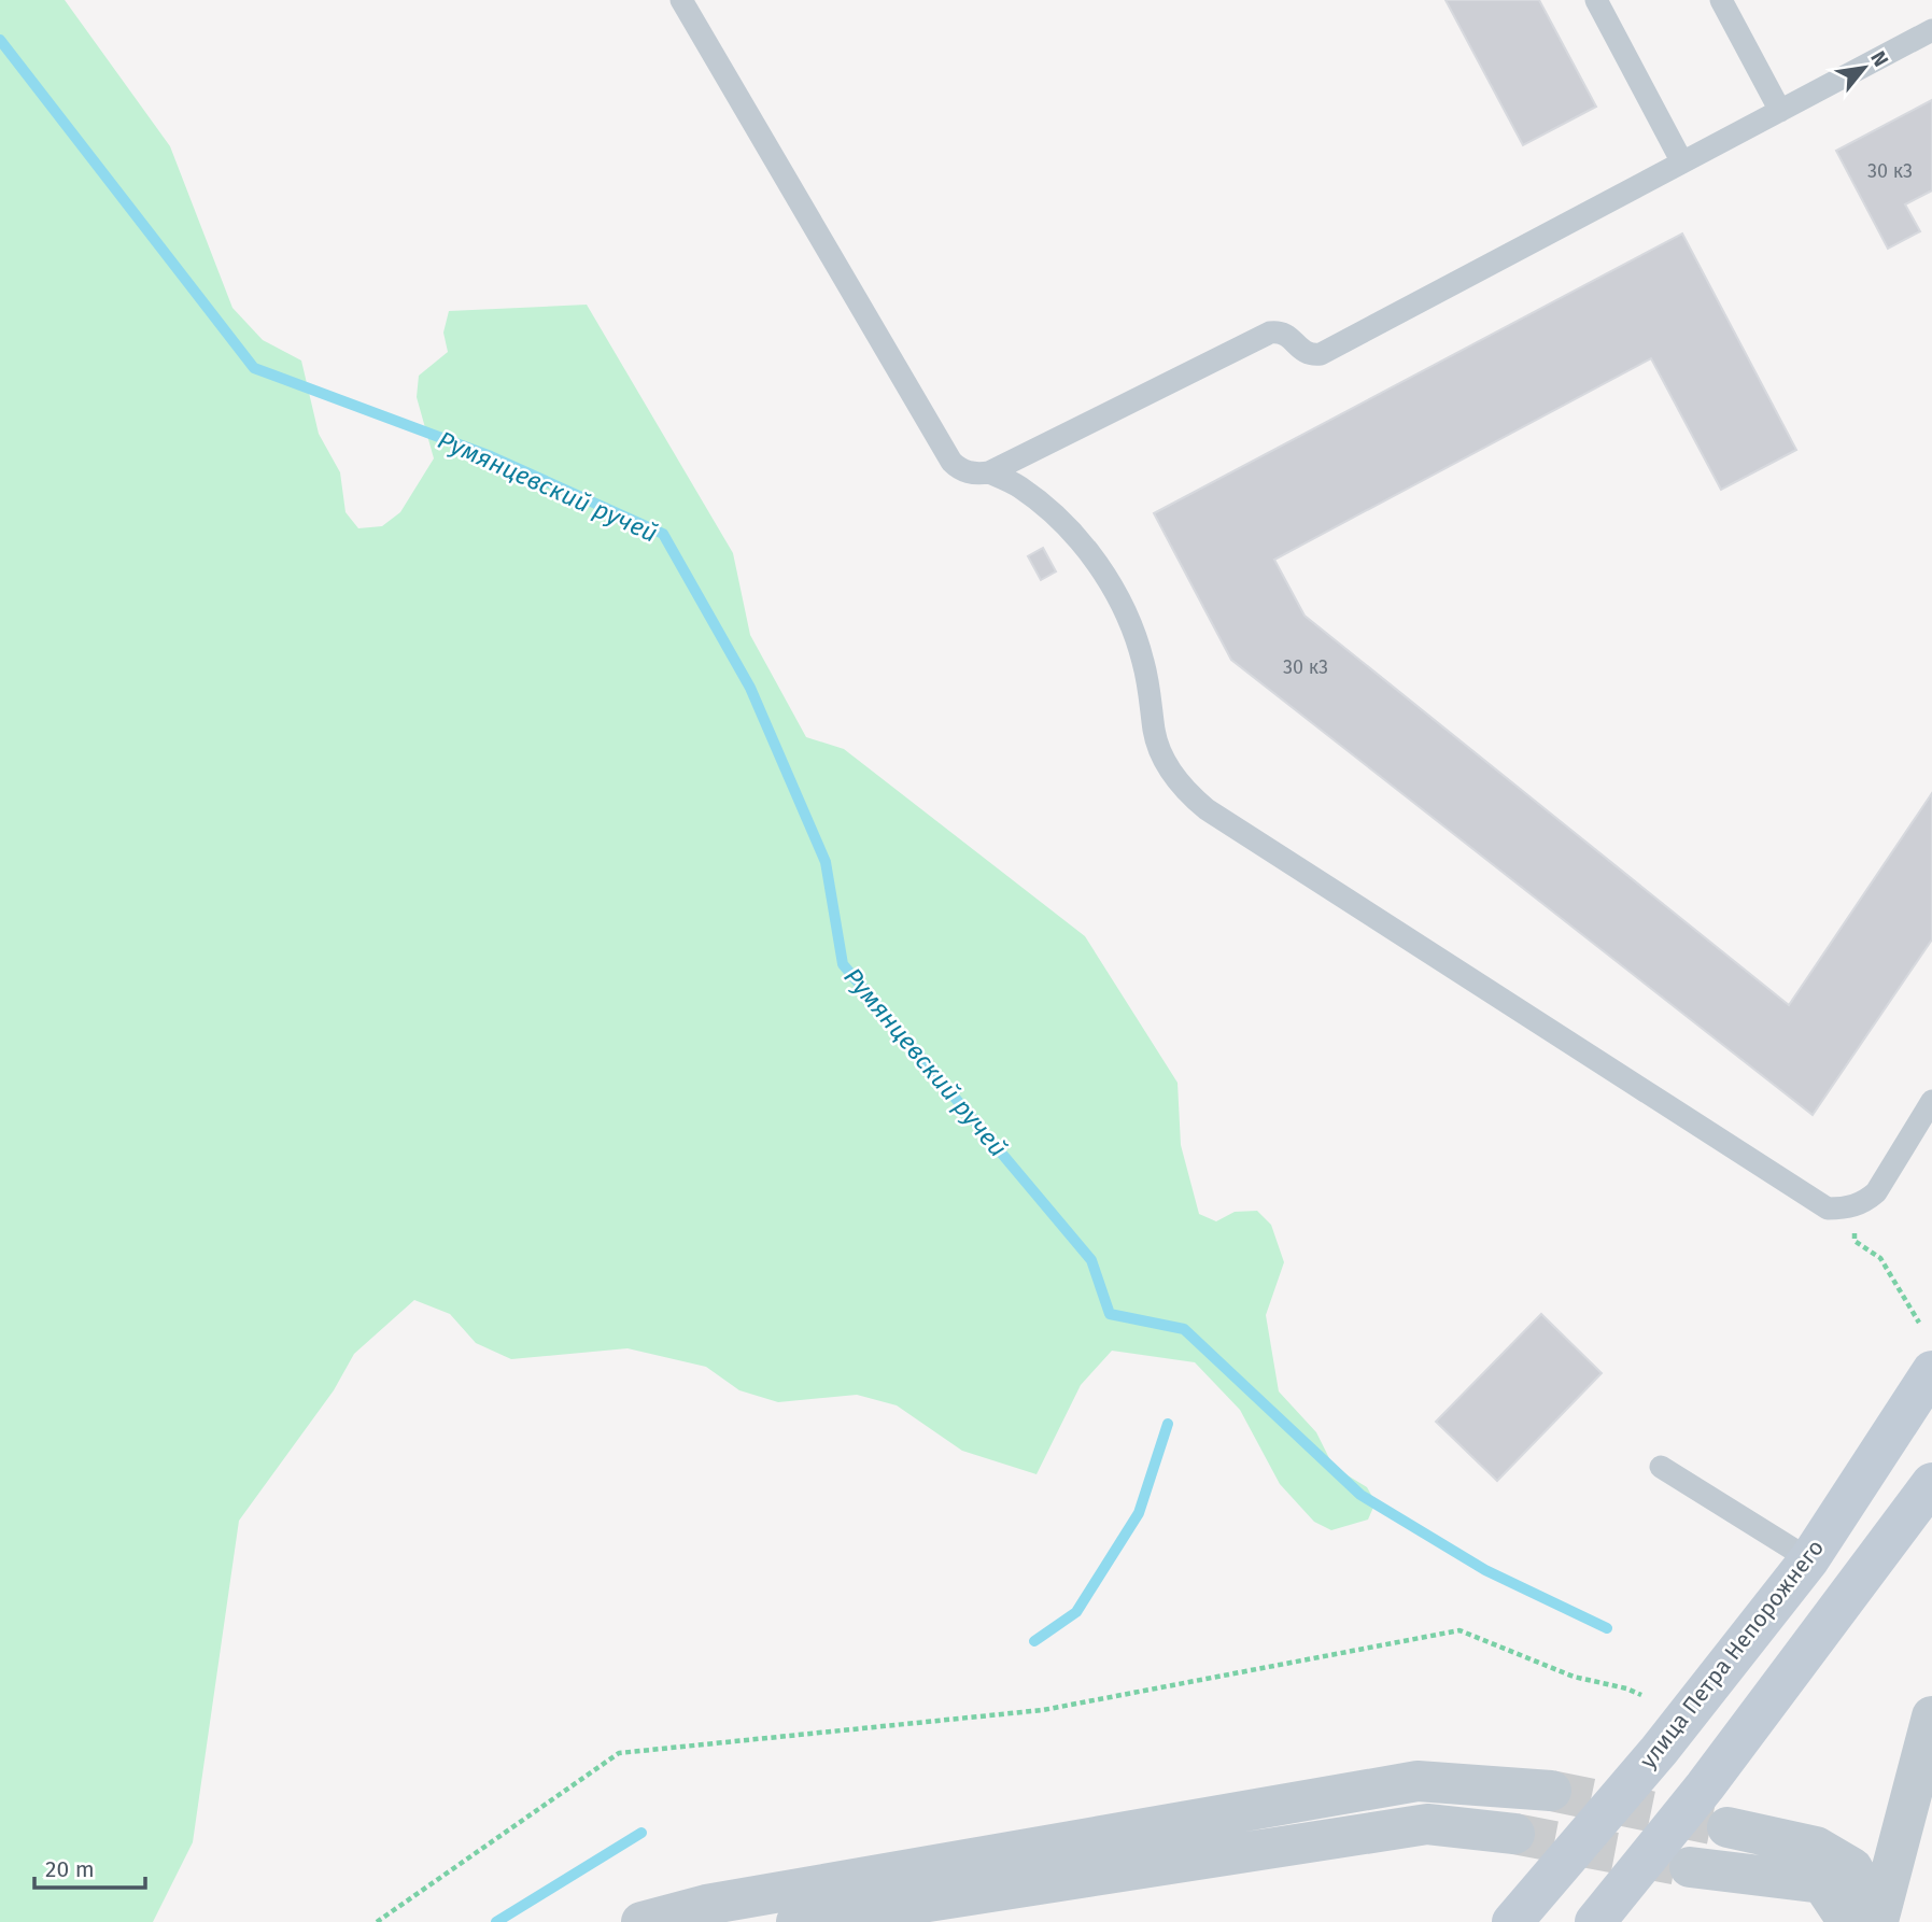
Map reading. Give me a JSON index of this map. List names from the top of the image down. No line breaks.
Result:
{"streets":{"main road":["улица Петра Непорожнего"]},"water":["Румянцевский ручей"],"house_numbers":["30 к3","30 к3"],"scale_bar":"20 m","north":"top right"}
